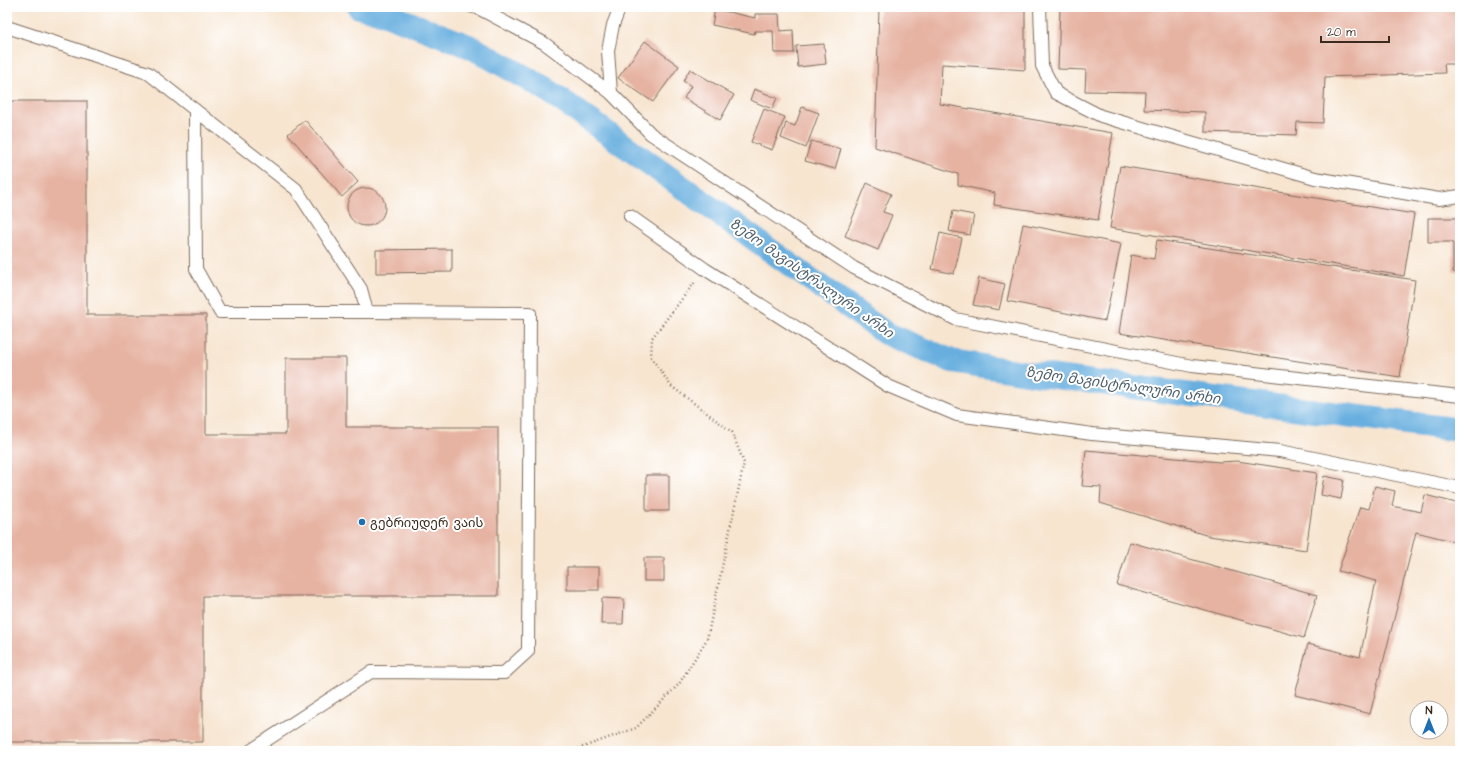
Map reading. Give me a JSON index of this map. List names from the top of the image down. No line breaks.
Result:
{"water":["ზემო მაგისტრალური არხი"],"places":["გებრიუდერ ვაის"],"scale_bar":"20 m","north":"top"}
